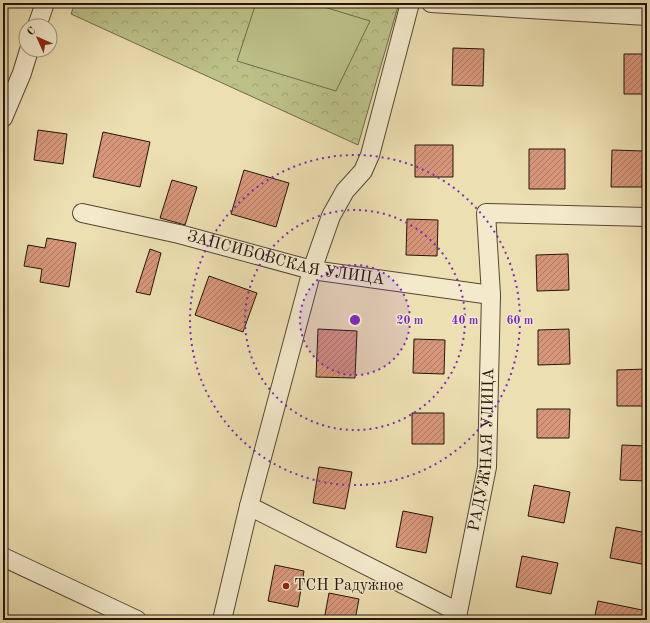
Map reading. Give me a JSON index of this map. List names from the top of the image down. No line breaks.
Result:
{"streets":{"street":["ЗАПСИБОВСКАЯ УЛИЦА","РАДУЖНАЯ УЛИЦА"]},"crossings":[["ЗАПСИБОВСКАЯ УЛИЦА","РАДУЖНАЯ УЛИЦА"]],"places":["ТСН Радужное"],"north":"top left","rings":["20 m","40 m","60 m"]}
